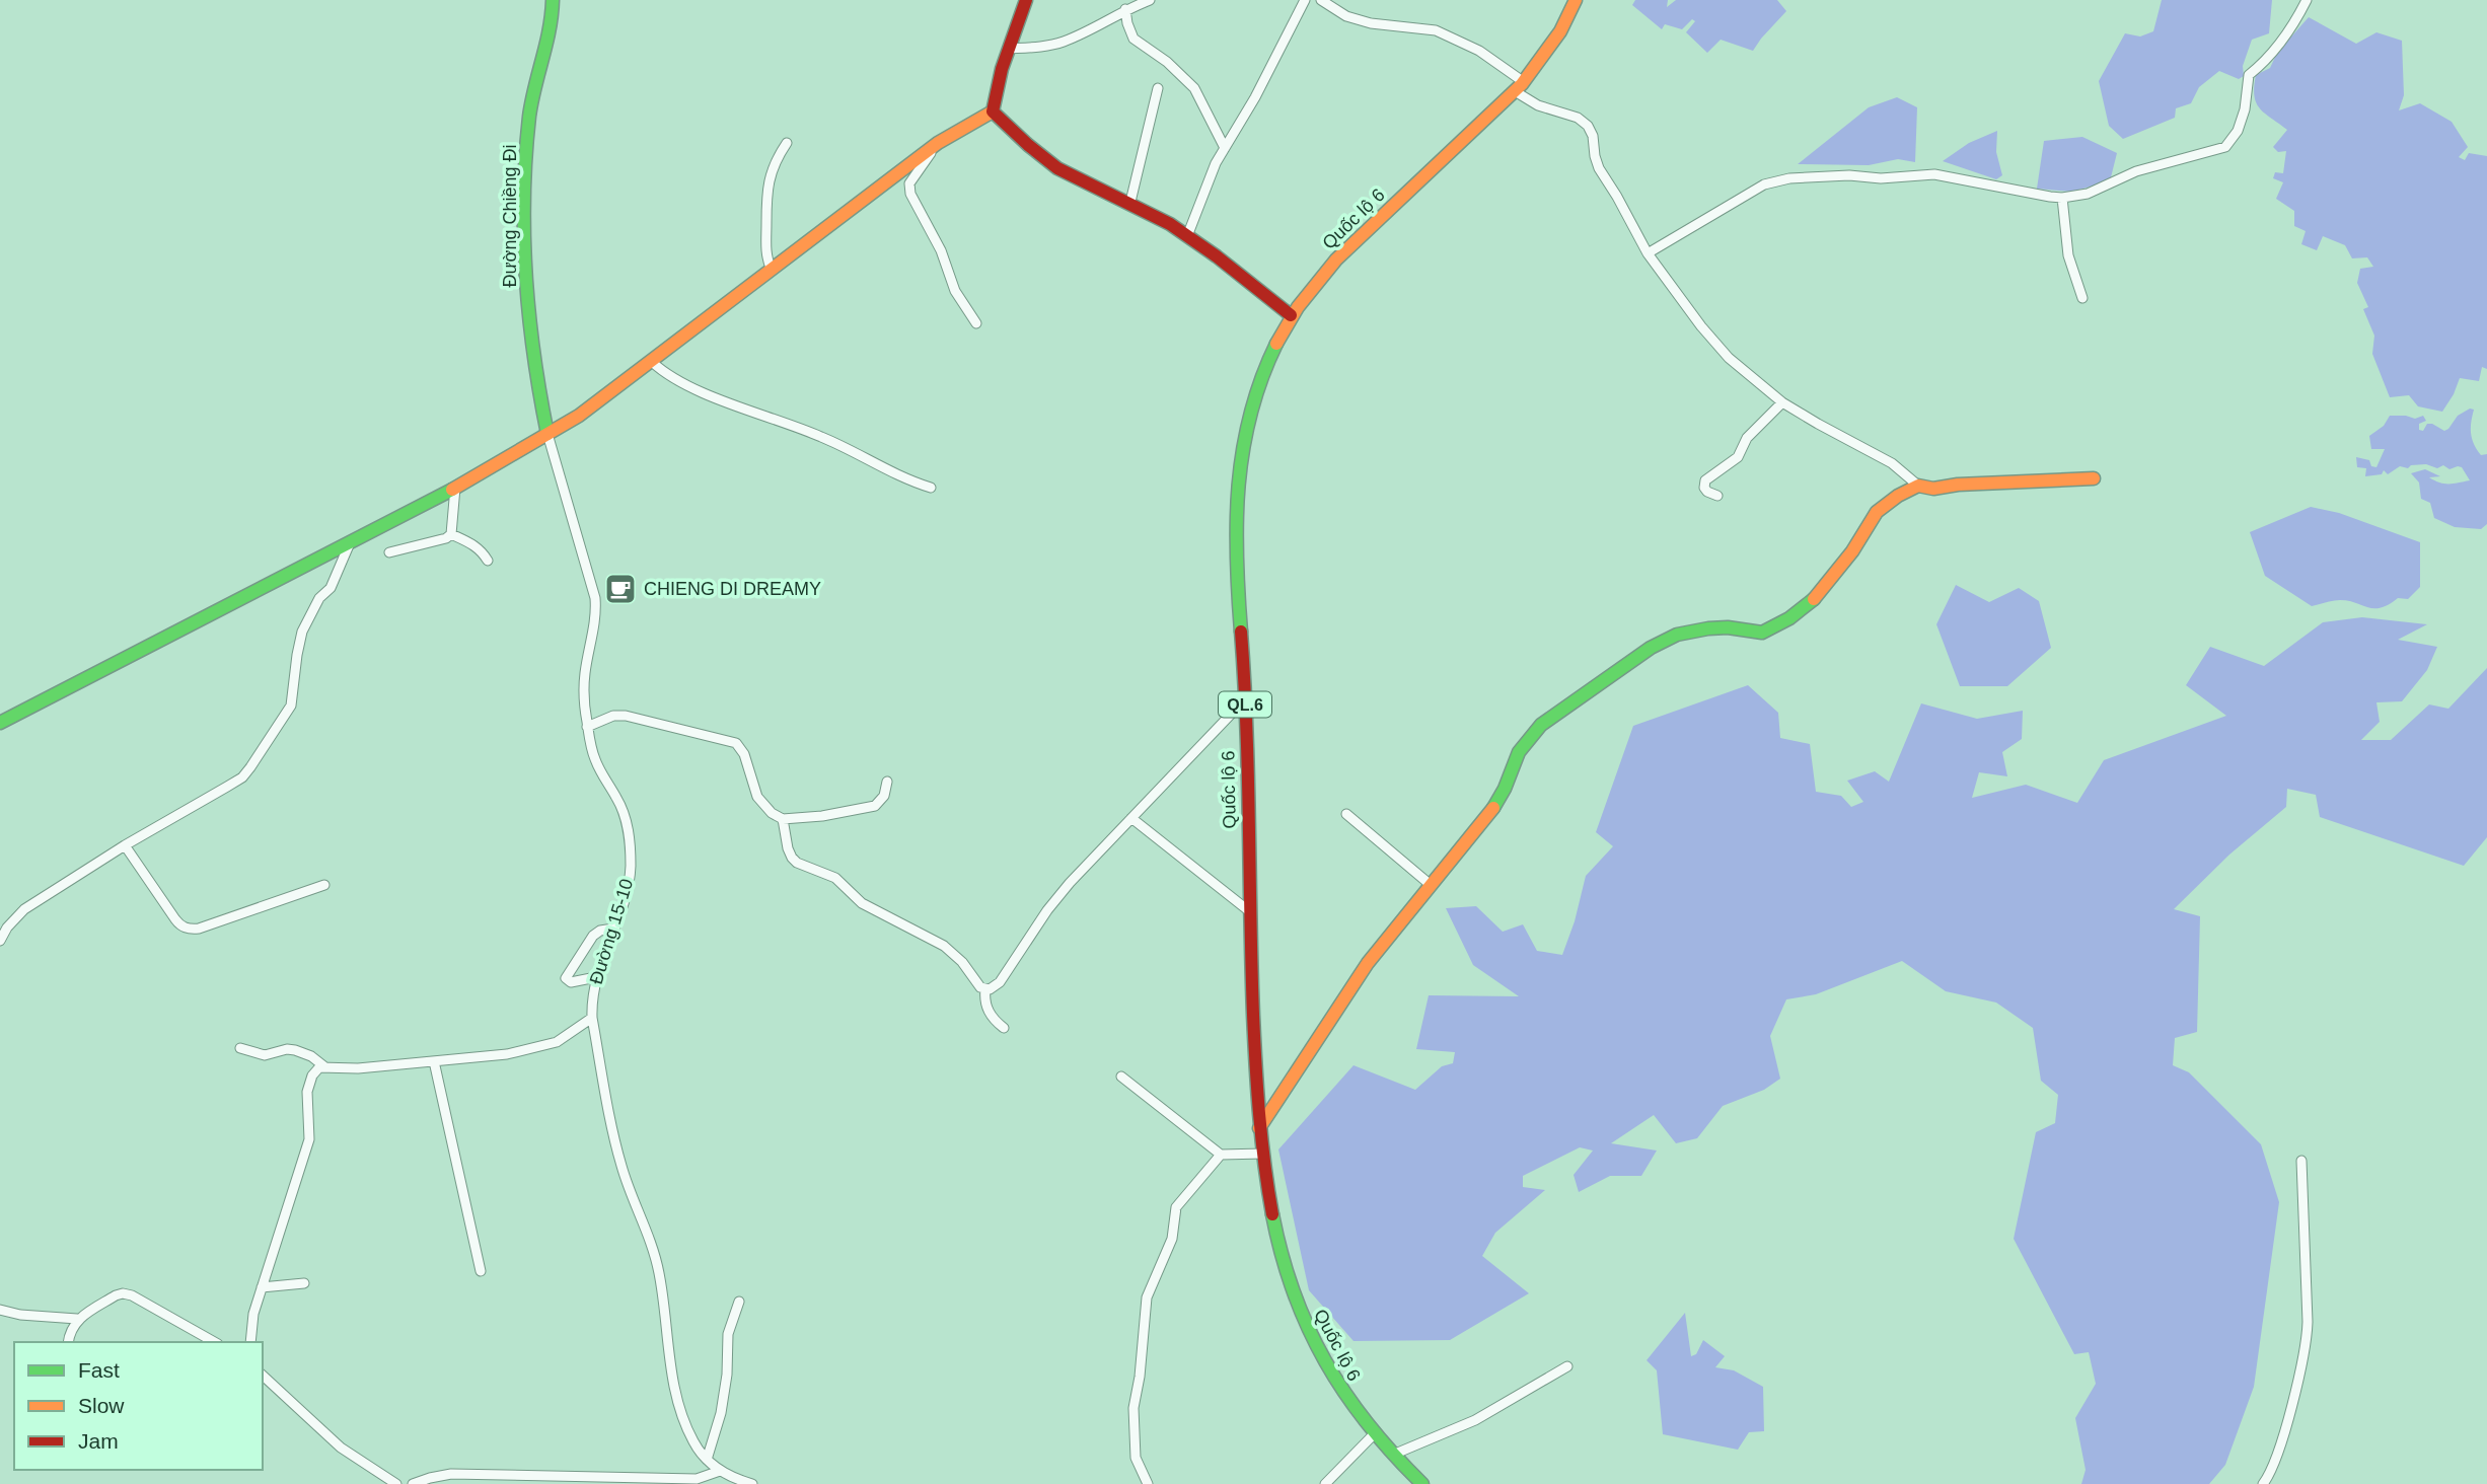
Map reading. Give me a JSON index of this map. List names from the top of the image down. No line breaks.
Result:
{"streets":{"main road":["Đường Chiềng Đi","Quốc lộ 6","QL.6"],"street":["Đường 15-10"]},"crossings":[["Đường Chiềng Đi","Đường 15-10"]],"places":{"cafe":["CHIENG DI DREAMY"]},"legend":["Fast","Slow","Jam"]}
